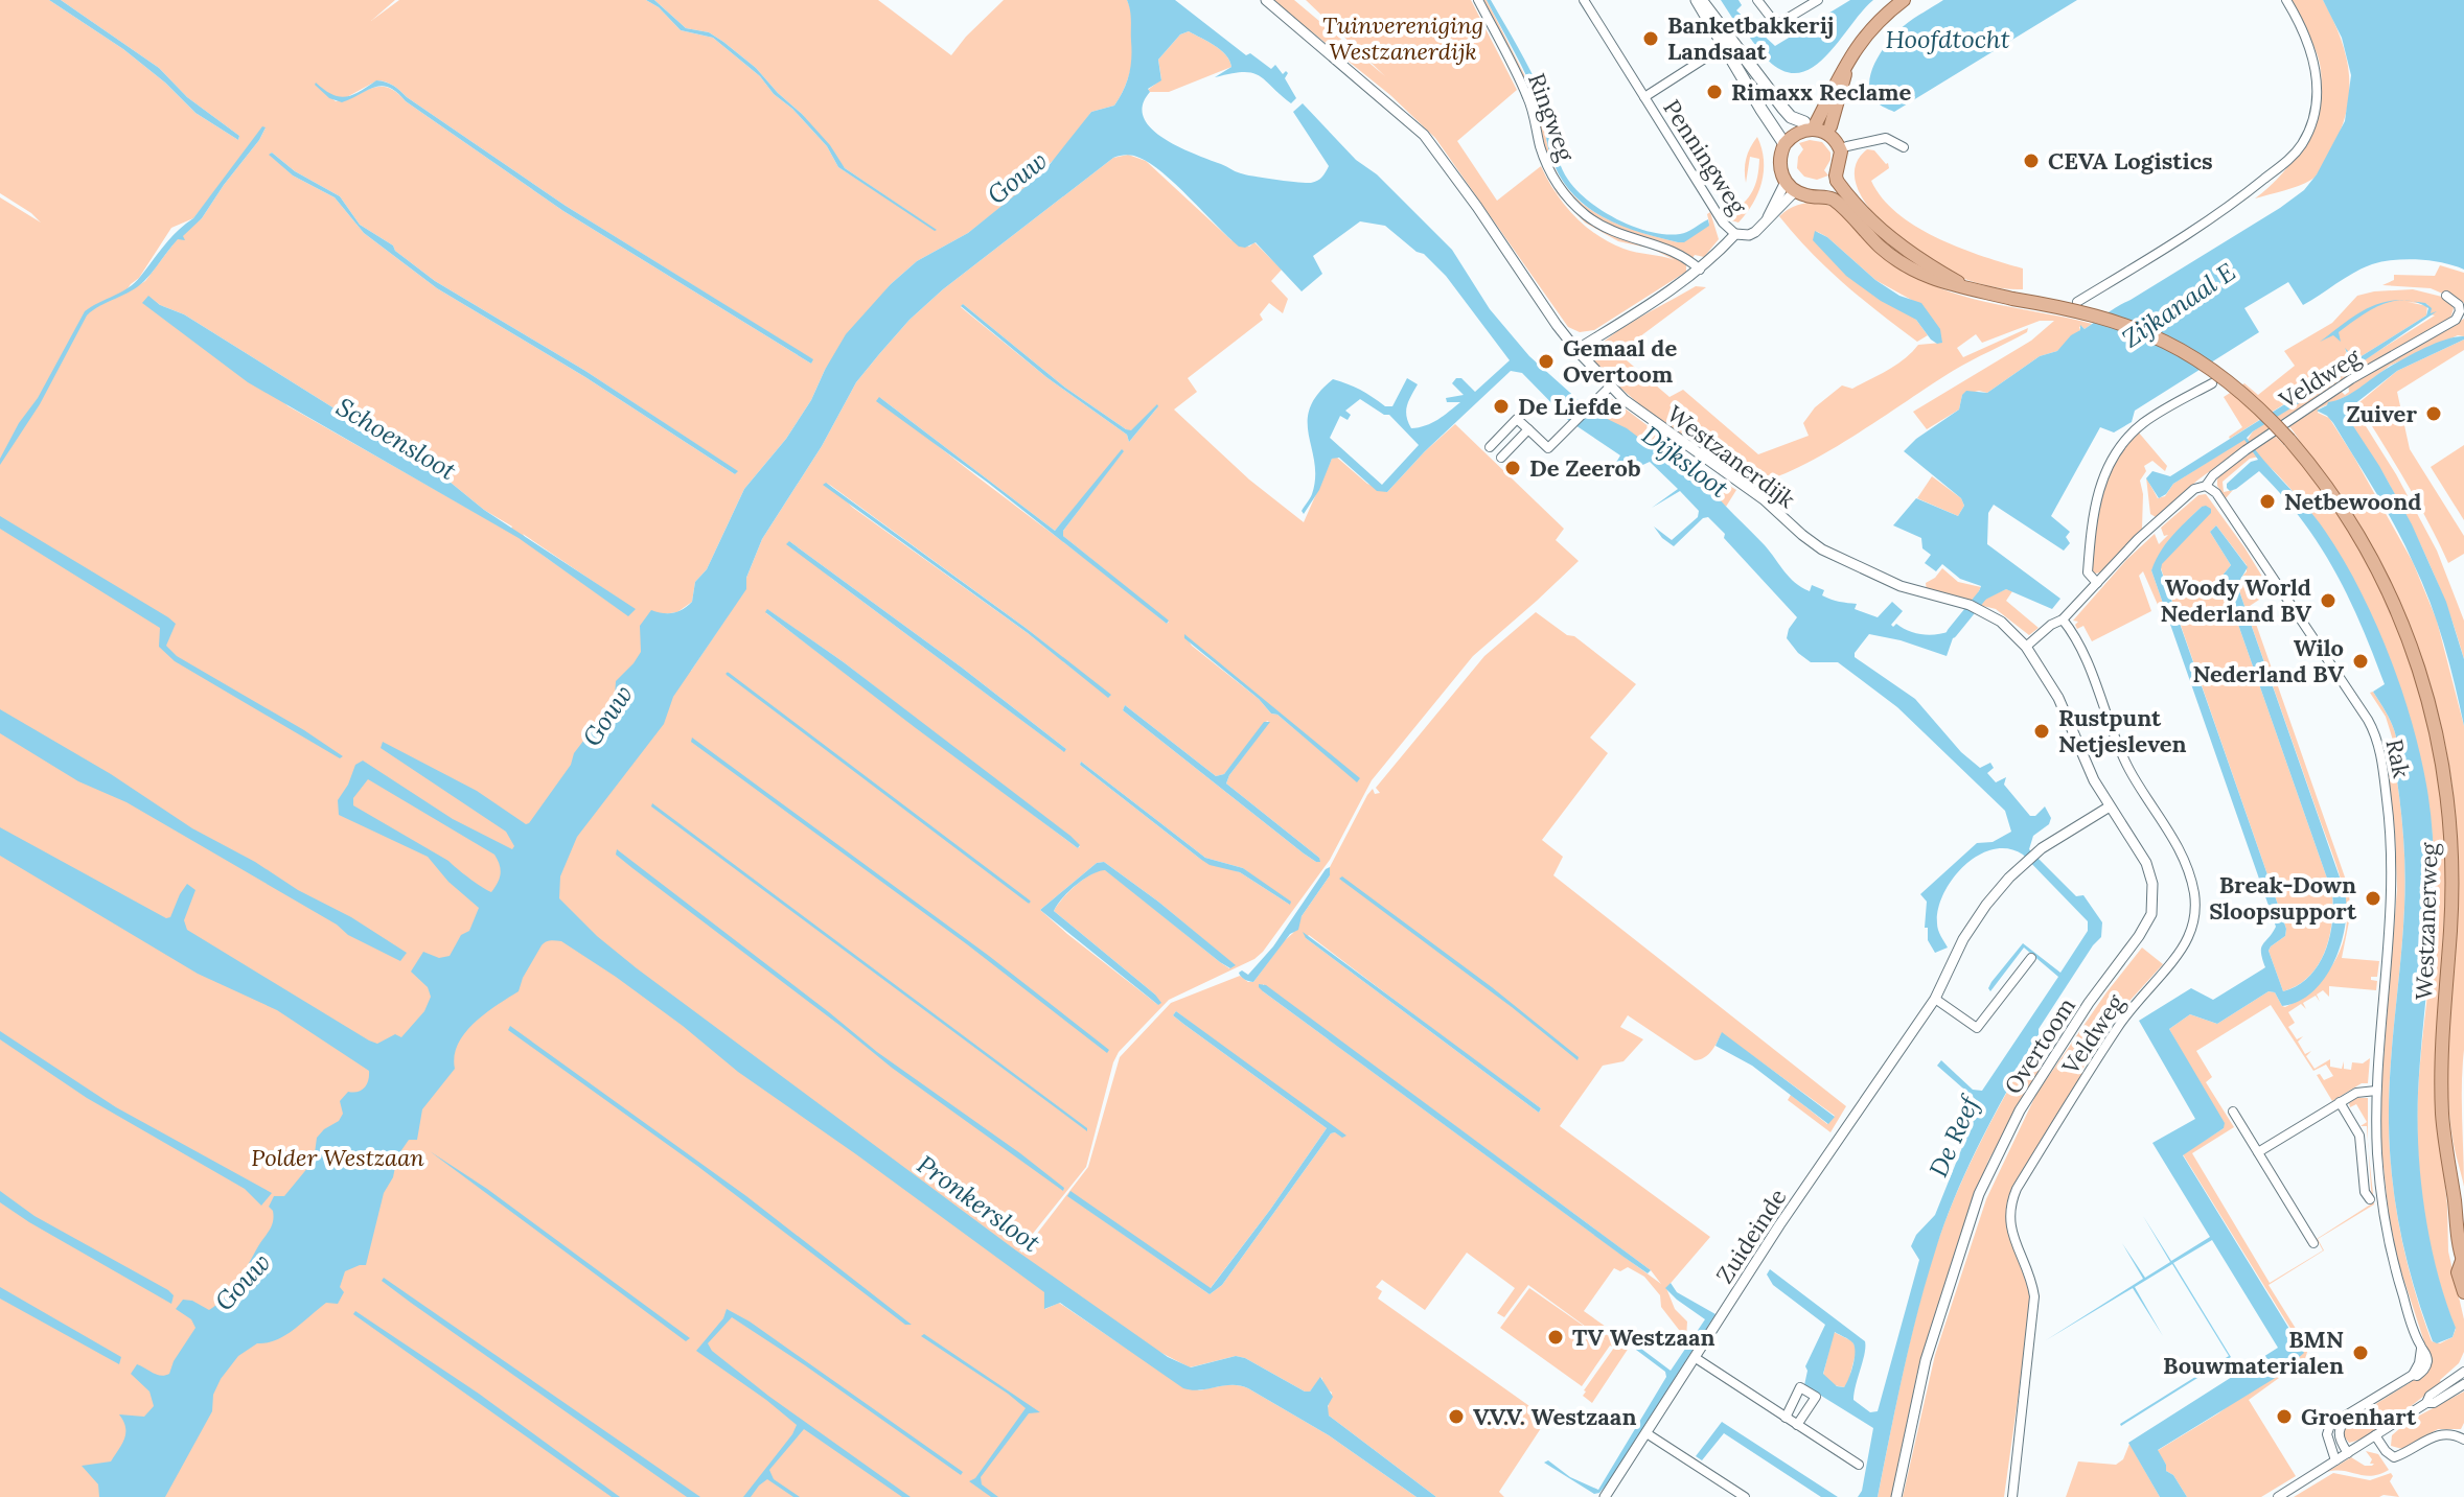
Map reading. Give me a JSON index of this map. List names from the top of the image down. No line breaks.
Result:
{"streets":{"main road":["Westzanerweg"],"street":["Ringweg","Penningweg","Veldweg","Westzanerdijk","Rak","Overtoom","Zuideinde"]},"crossings":[["Veldweg","Westzanerdijk"],["Veldweg","Rak"],["Veldweg","Overtoom"],["Westzanerdijk","Overtoom"],["Overtoom","Zuideinde"]],"water":["Hoofdtocht","Gouw","Zijkanaal E","Schoensloot","Dijksloot","De Reef","Pronkersloot"],"parks":["Tuinvereniging Westzanerdijk","Polder Westzaan"],"places":["Banketbakkerij Landsaat","Rimaxx Reclame","CEVA Logistics","Gemaal de Overtoom","De Liefde","Zuiver","De Zeerob","Netbewoond","Woody World Nederland BV","Wilo Nederland BV","Rustpunt Netjesleven","Break-Down Sloopsupport","TV Westzaan","BMN Bouwmaterialen","V.V.V. Westzaan","Groenhart"]}
